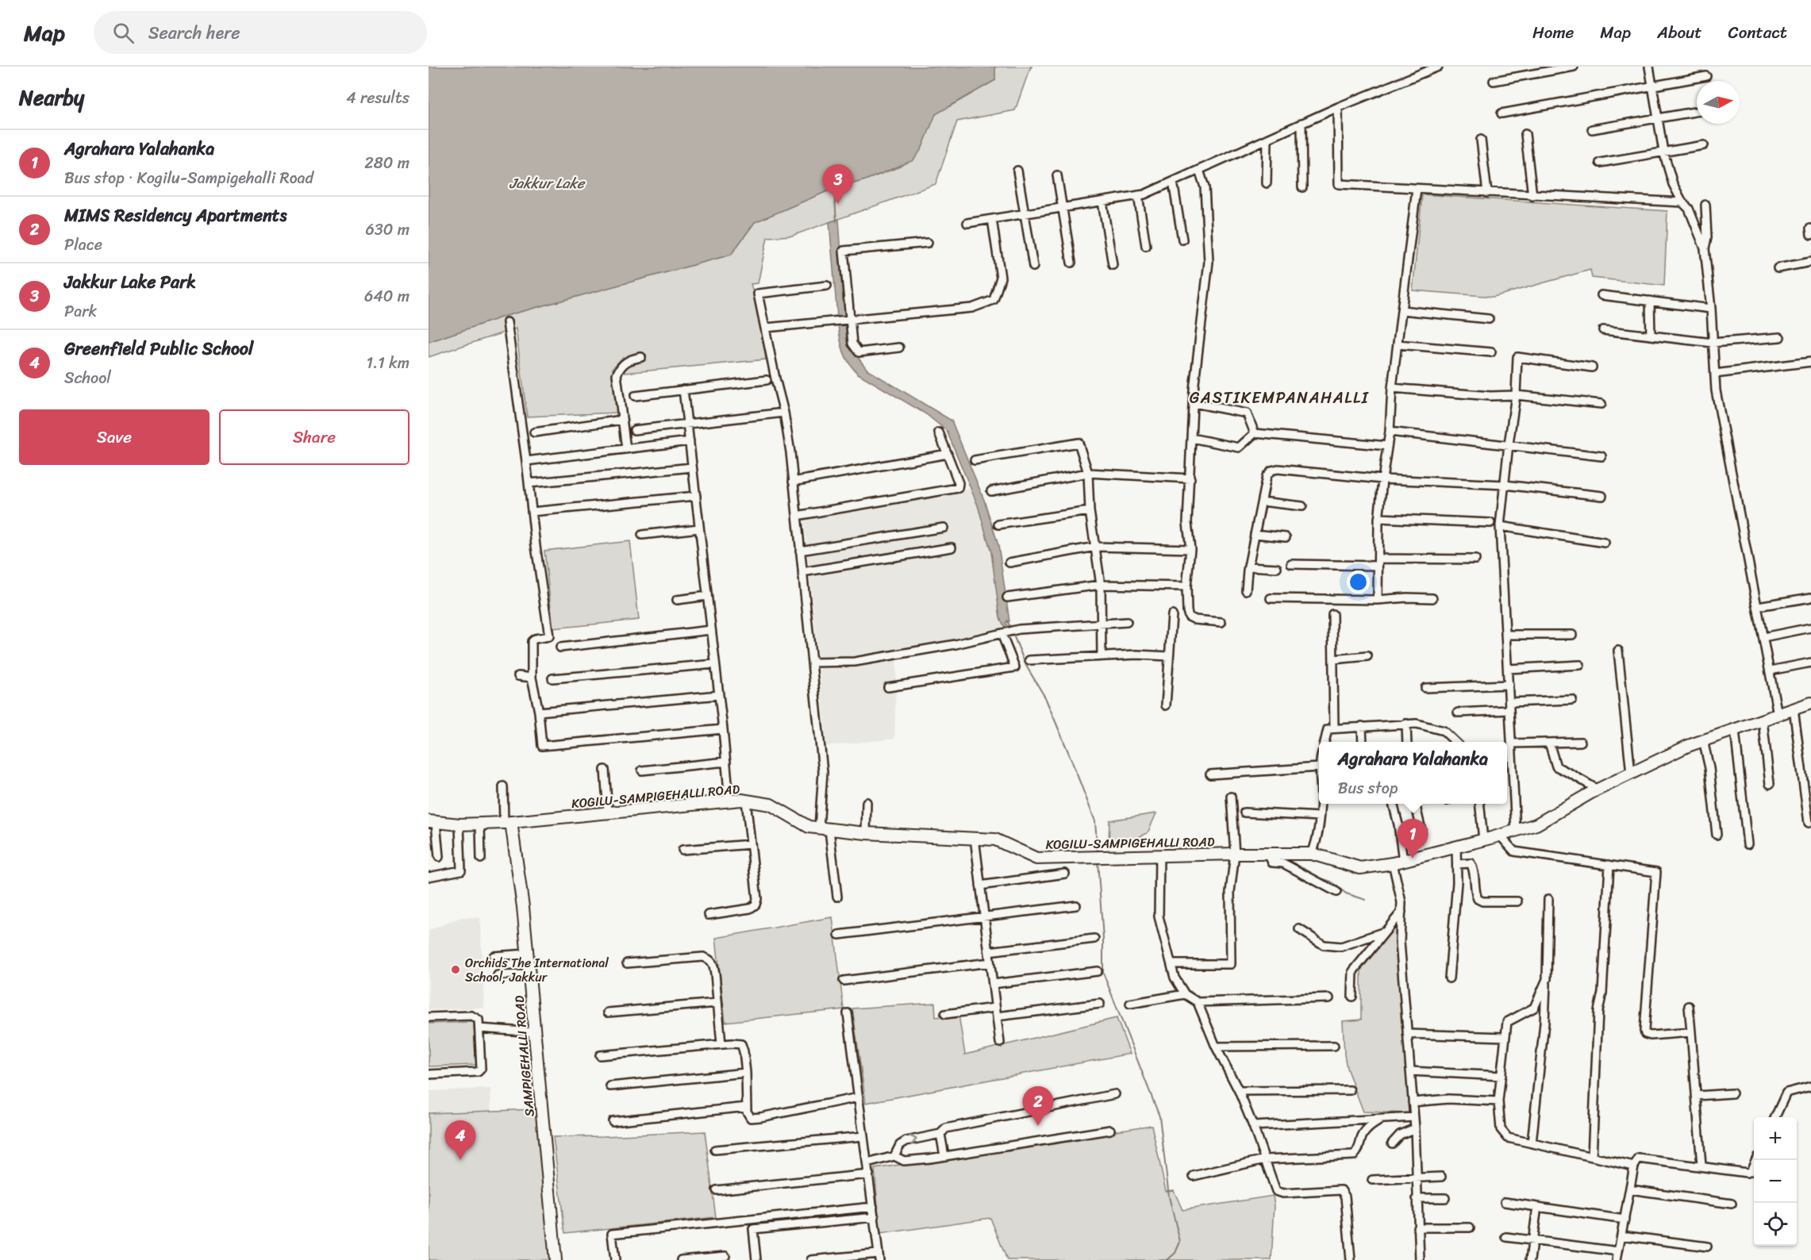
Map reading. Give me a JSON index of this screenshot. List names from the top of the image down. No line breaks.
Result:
{"streets":{"street":["KOGILU-SAMPIGEHALLI ROAD","SAMPIGEHALLI ROAD"]},"crossings":[["KOGILU-SAMPIGEHALLI ROAD","SAMPIGEHALLI ROAD"]],"districts":["GASTIKEMPANAHALLI"],"water":["Jakkur Lake"],"places":["Orchids The International School, Jakkur"],"north":"right","page":{"header":"Map","search":"Search here","nav":["Home","Map","About","Contact"],"heading":["Nearby","4 results"],"list":[{"mark":"1","name":"Agrahara Yalahanka","note":"Bus stop · Kogilu-Sampigehalli Road","value":"280 m"},{"mark":"2","name":"MIMS Residency Apartments","note":"Place","value":"630 m"},{"mark":"3","name":"Jakkur Lake Park","note":"Park","value":"640 m"},{"mark":"4","name":"Greenfield Public School","note":"School","value":"1.1 km"}],"pins":["3","1","2","4"],"buttons":["Save","Share"],"popup":["Agrahara Yalahanka","Bus stop"],"map_buttons":["+","−"]}}
